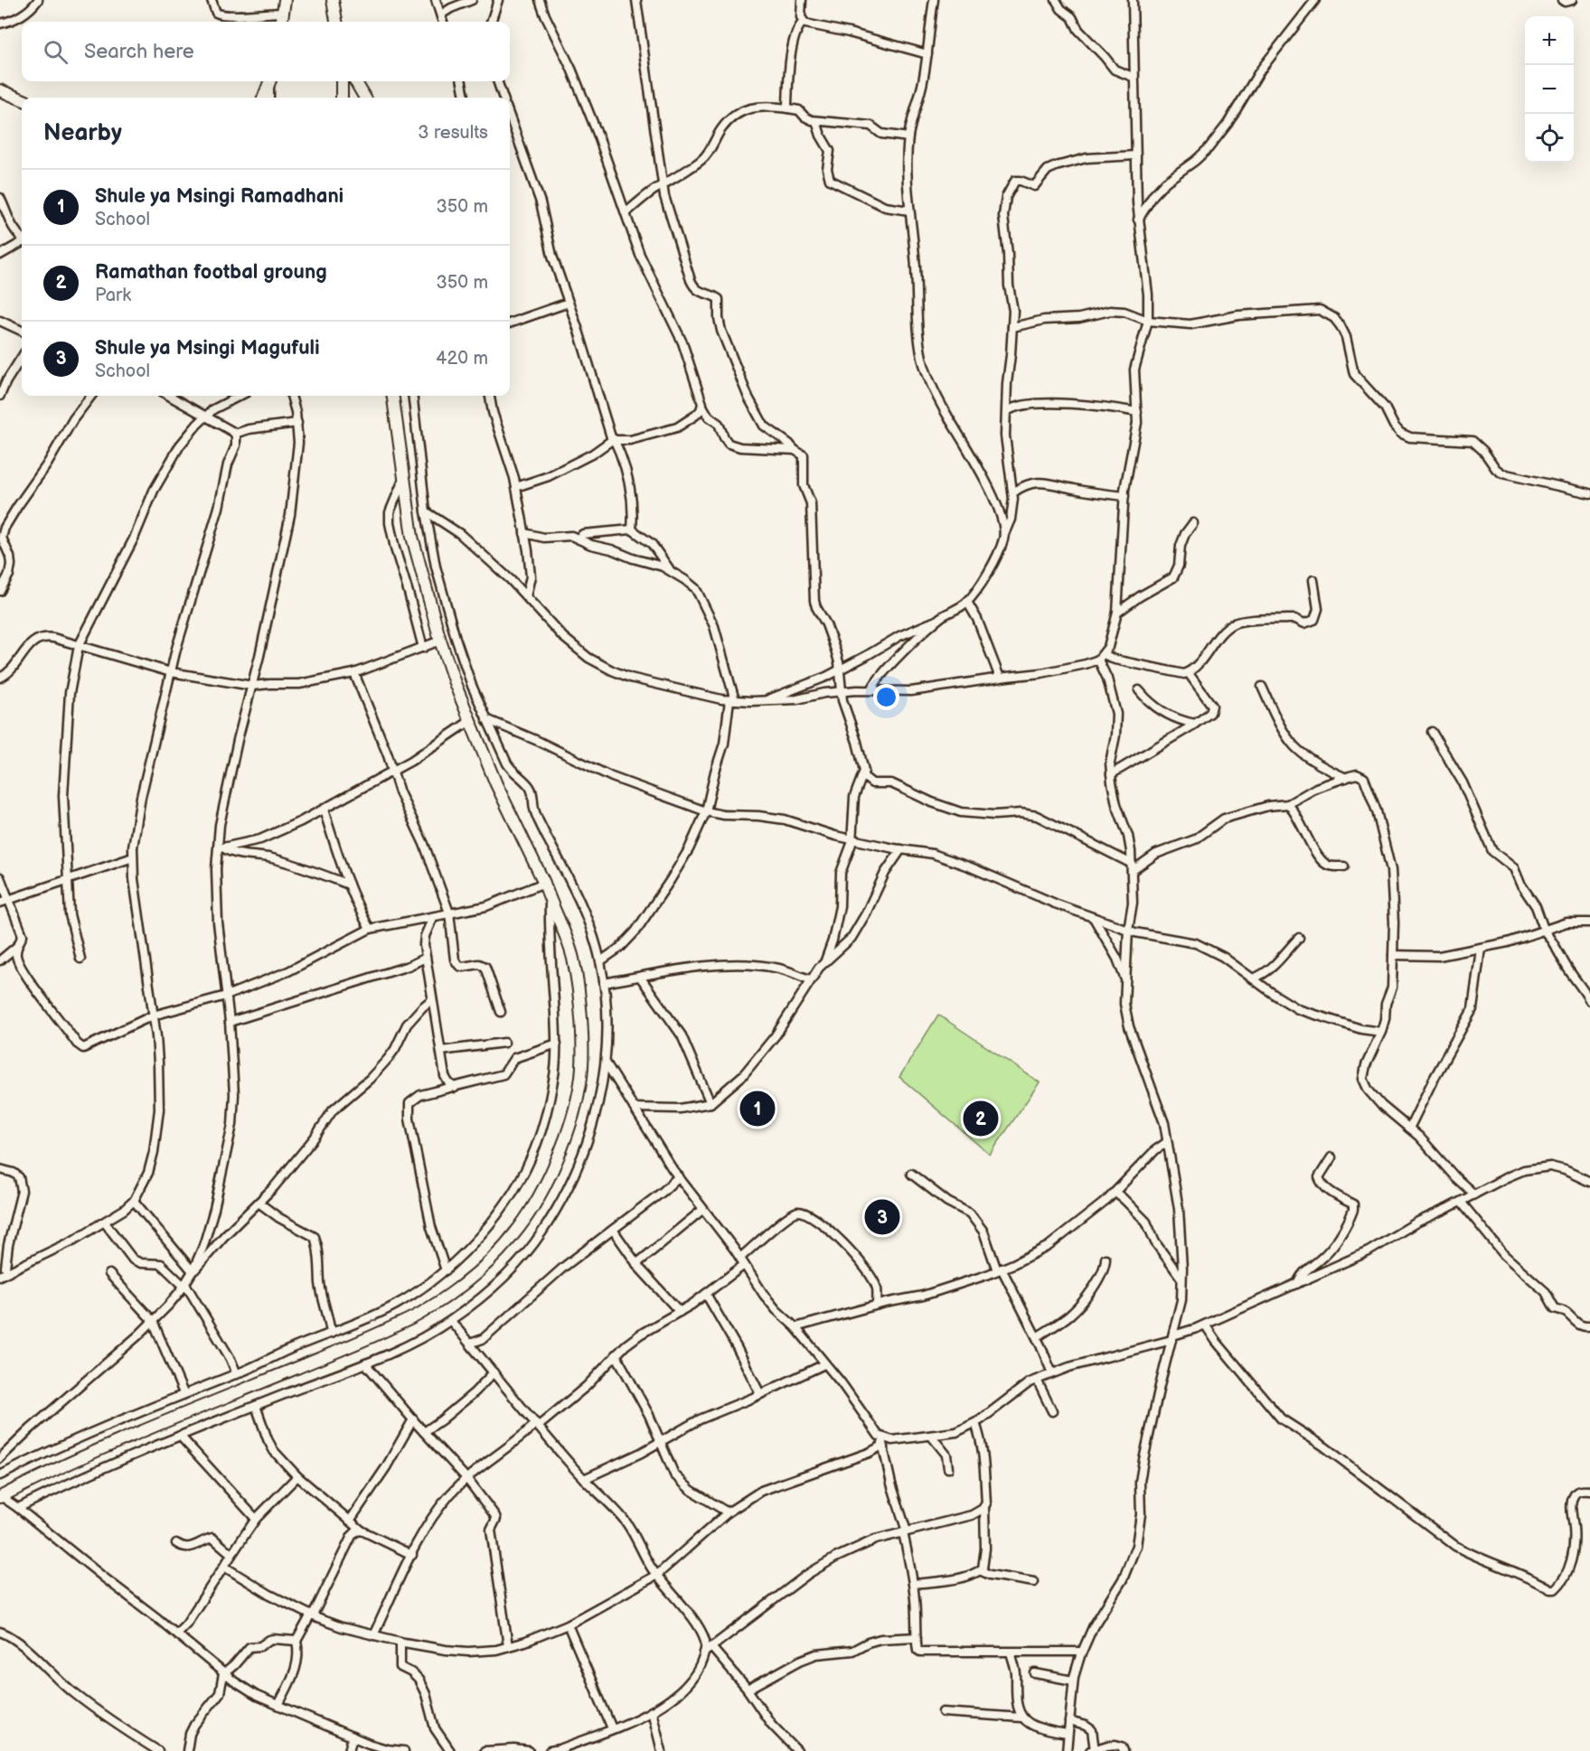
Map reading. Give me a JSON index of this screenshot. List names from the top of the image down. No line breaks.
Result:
{"page":{"map_buttons":["+","−"],"search":"Search here","heading":["Nearby","3 results"],"list":[{"mark":"1","name":"Shule ya Msingi Ramadhani","note":"School","value":"350 m"},{"mark":"2","name":"Ramathan footbal groung","note":"Park","value":"350 m"},{"mark":"3","name":"Shule ya Msingi Magufuli","note":"School","value":"420 m"}],"pins":["1","2","3"]}}
